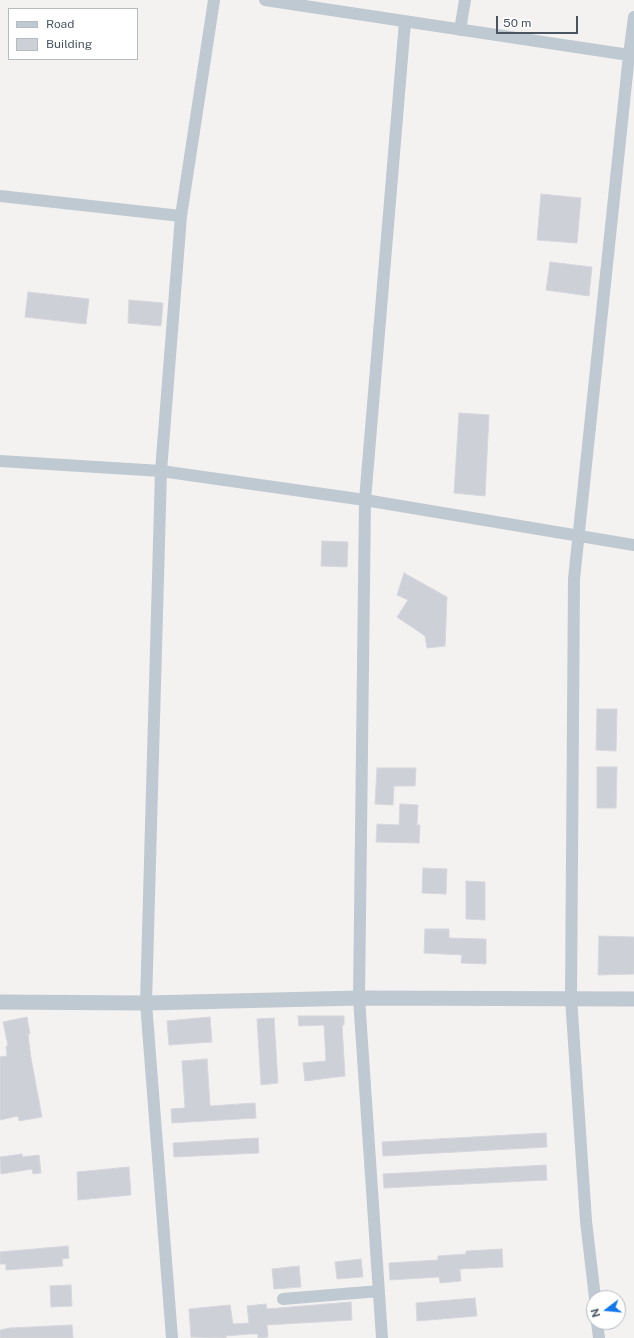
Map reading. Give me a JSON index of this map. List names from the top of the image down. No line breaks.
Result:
{"legend":["Road","Building"],"scale_bar":"50 m","north":"left"}
